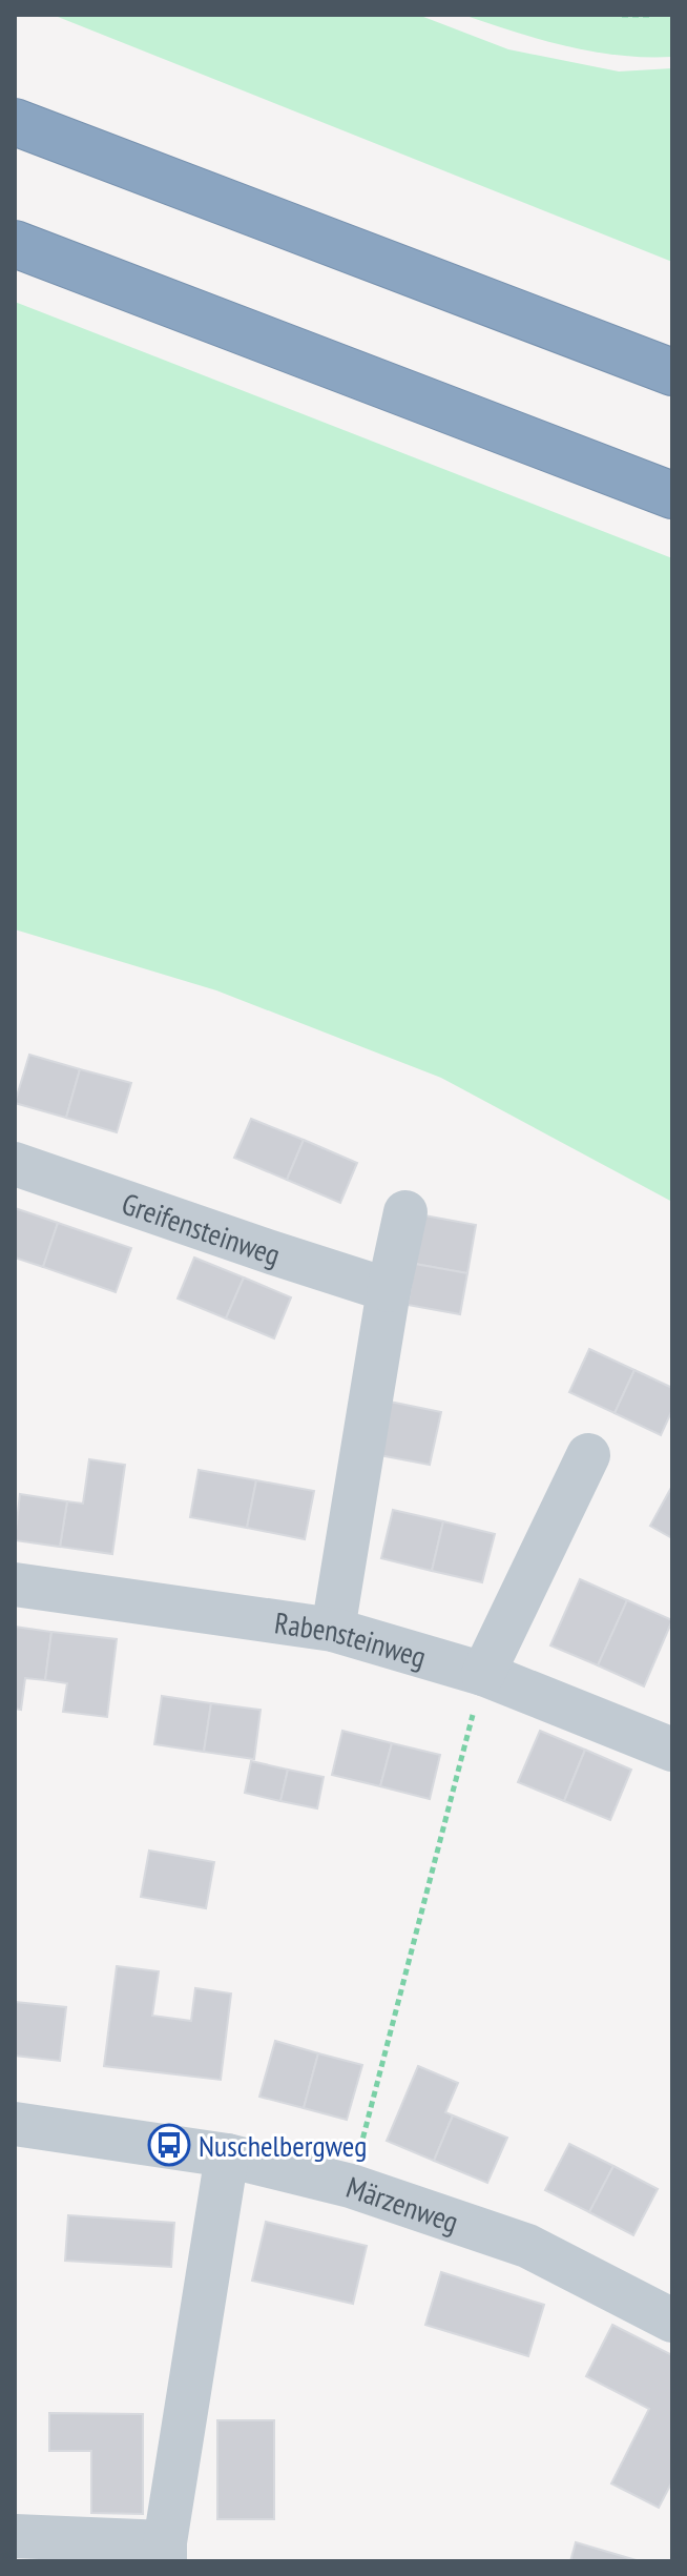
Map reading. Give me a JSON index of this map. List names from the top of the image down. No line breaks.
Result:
{"streets":{"street":["Greifensteinweg","Rabensteinweg","Märzenweg"]},"places":{"bus stop":["Nuschelbergweg"]}}
